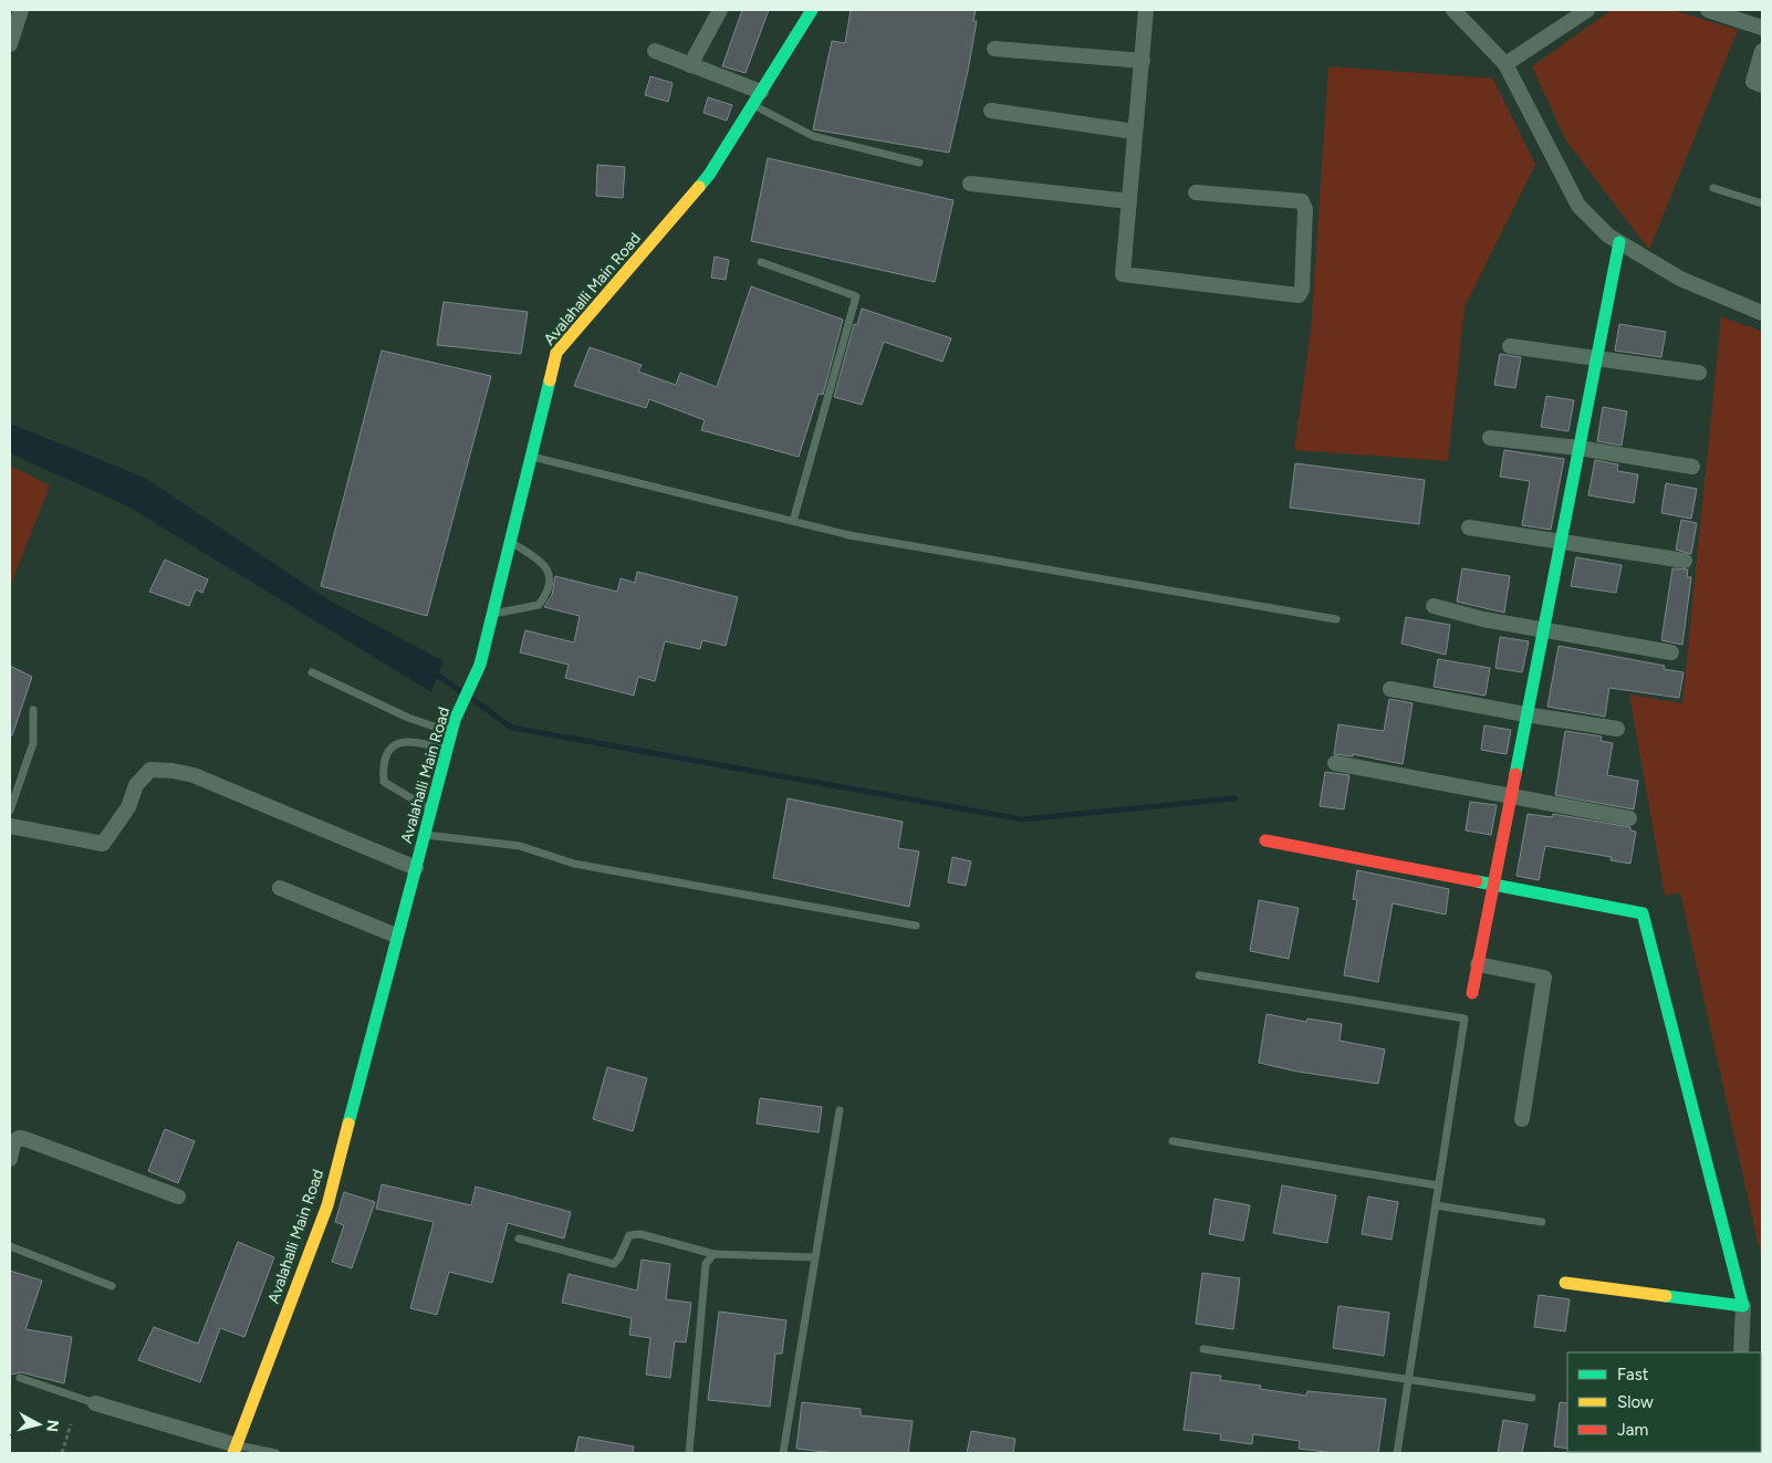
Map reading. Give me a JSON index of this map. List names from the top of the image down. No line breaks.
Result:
{"streets":{"street":["Avalahalli Main Road"]},"legend":["Fast","Slow","Jam"],"north":"right"}
